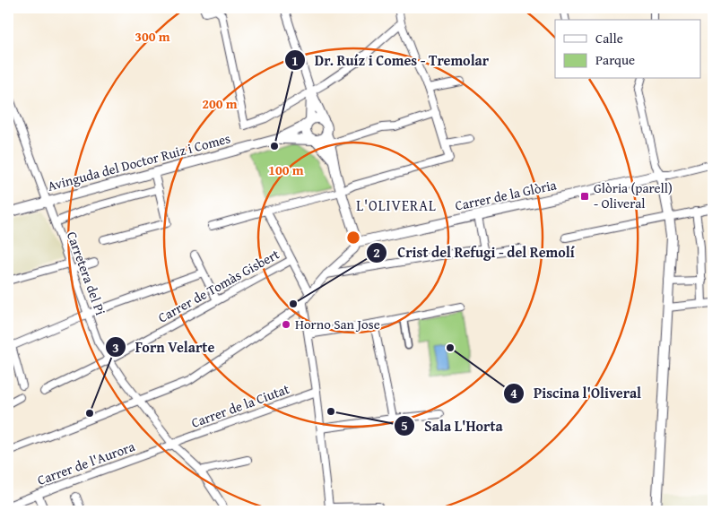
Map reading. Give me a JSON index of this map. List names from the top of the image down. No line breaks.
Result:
{"streets":{"street":["Avinguda del Doctor Ruiz i Comes","Carrer de la Glòria","Carretera del Pi","Carrer de Tomàs Gisbert","Carrer de la Ciutat","Carrer de l'Aurora"]},"crossings":[["Avinguda del Doctor Ruiz i Comes","Carretera del Pi"],["Carretera del Pi","Carrer de Tomàs Gisbert"],["Carretera del Pi","Carrer de la Ciutat"],["Carretera del Pi","Carrer de l'Aurora"],["Carrer de la Ciutat","Carrer de l'Aurora"]],"districts":["L'OLIVERAL"],"places":{"other":["Dr. Ruíz i Comes - Tremolar","Crist del Refugi - del Remolí","Horno San Jose","Piscina l'Oliveral","Sala L'Horta","Forn Velarte"],"transit":["Glòria (parell) - Oliveral"]},"legend":["Calle","Parque"],"rings":["300 m","200 m","100 m"]}
